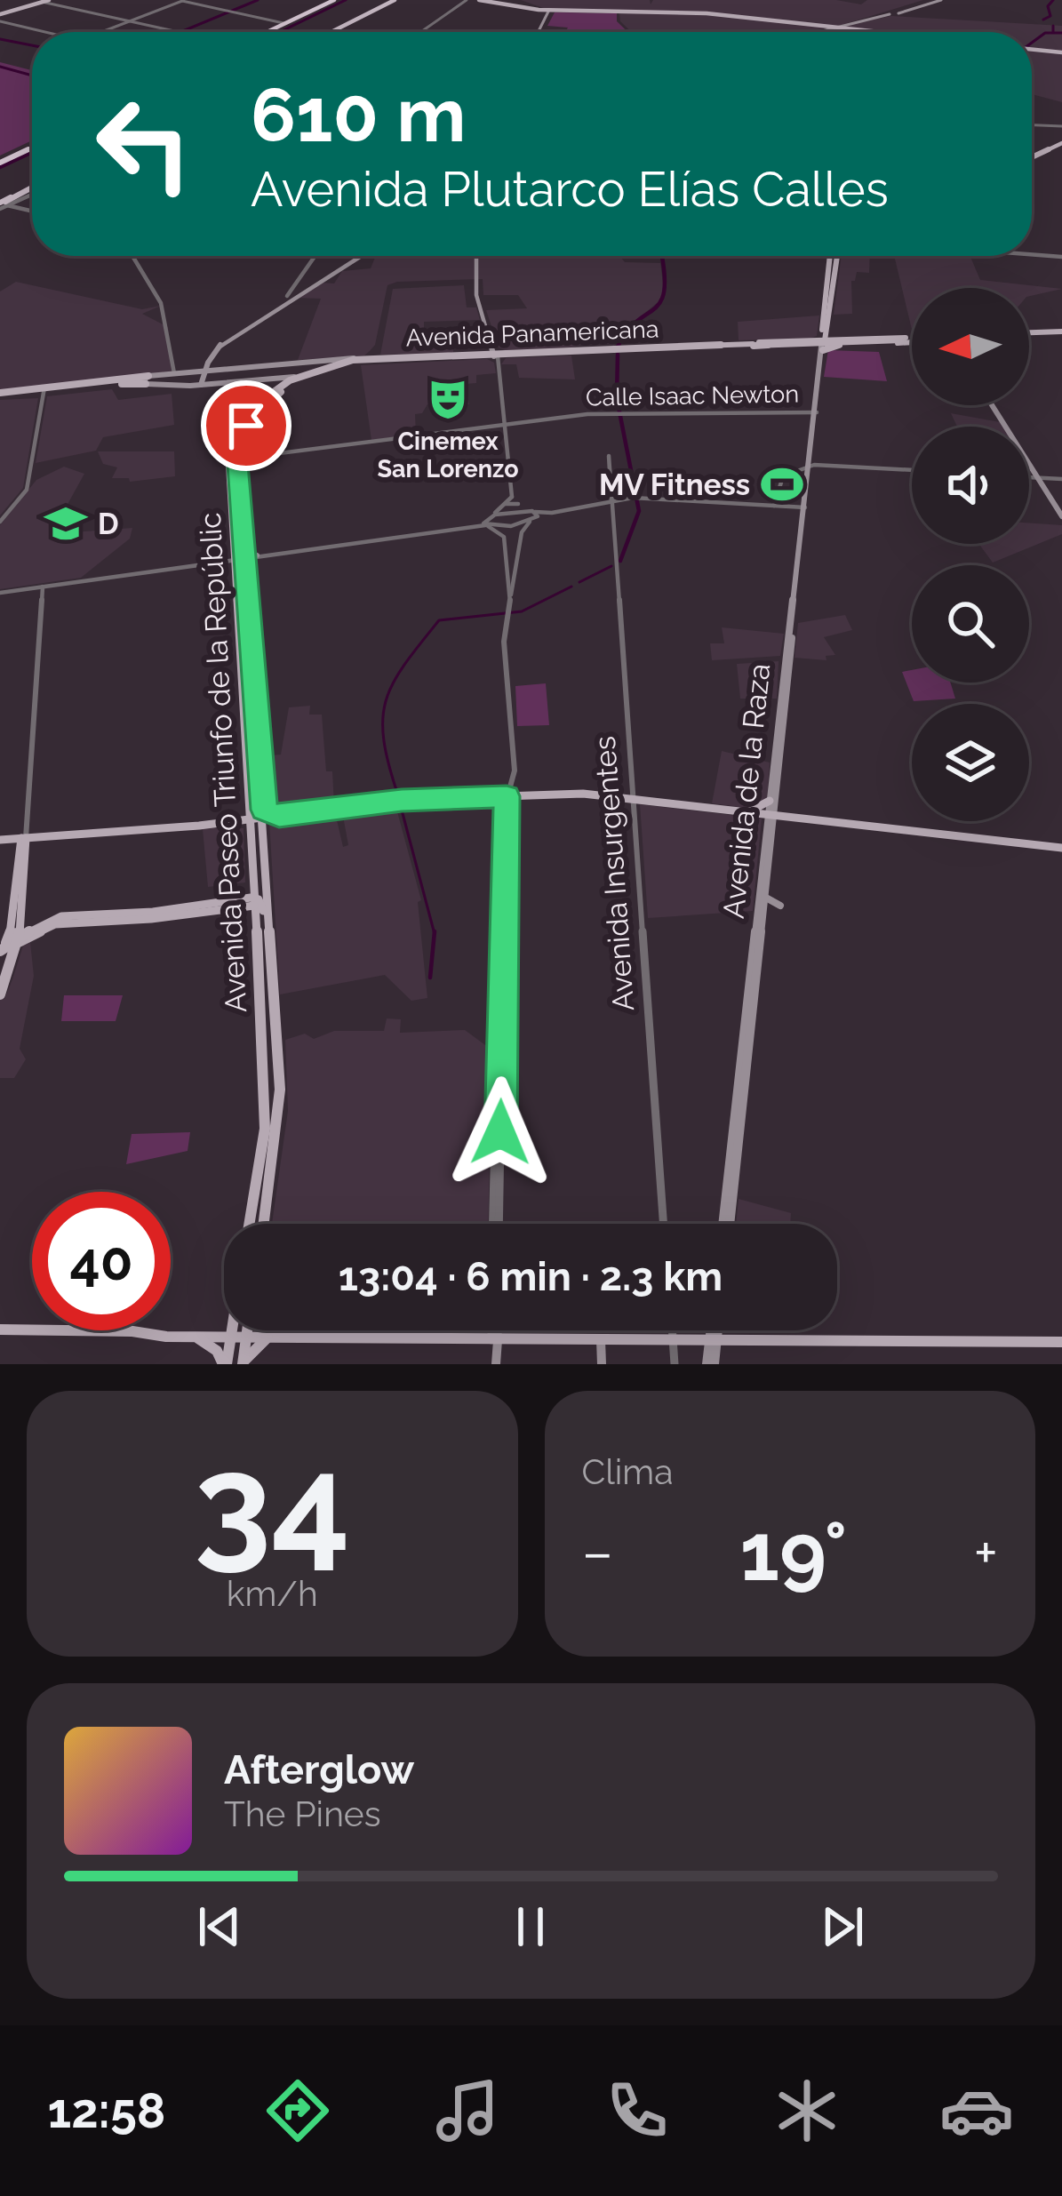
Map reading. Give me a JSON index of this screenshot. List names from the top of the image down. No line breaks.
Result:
{"streets":{"main road":["Avenida Panamericana","Avenida Paseo Triunfo de la Repúblic","Avenida de la Raza"],"street":["Calle Isaac Newton","Avenida Insurgentes"]},"crossings":[["Calle Isaac Newton","Avenida de la Raza"]],"places":{"theatre":["Cinemex San Lorenzo"],"sports":["MV Fitness"],"school or university":["D"]},"north":"left","page":{"turn":["610 m","Avenida Plutarco Elías Calles"],"limit":"40","trip":"13:04 · 6 min · 2.3 km","tile":[["34","km/h"],"Clima"],"heat":["−","19°","+"],"song":["Afterglow","The Pines"],"tabs":"12:58"}}
